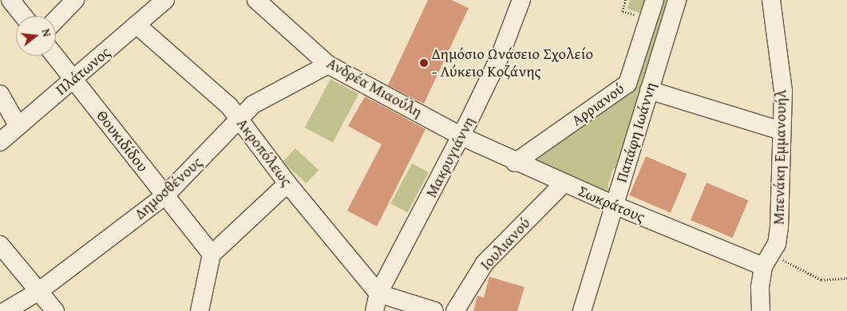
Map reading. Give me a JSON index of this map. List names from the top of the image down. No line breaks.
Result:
{"streets":{"street":["Πλάτωνος","Ανδρέα Μιαούλη","Αρριανού","Παπάφη Ιωάννη","Θουκιδίδου","Ακροπόλεως","Μακρυγιάννη","Μπενάκη Εμμανουήλ","Δημοσθένους","Σωκράτους","Ιουλιανού"]},"crossings":[["Πλάτωνος","Θουκιδίδου"],["Πλάτωνος","Ακροπόλεως"],["Ανδρέα Μιαούλη","Μακρυγιάννη"],["Ανδρέα Μιαούλη","Δημοσθένους"],["Ανδρέα Μιαούλη","Σωκράτους"],["Αρριανού","Σωκράτους"],["Παπάφη Ιωάννη","Σωκράτους"],["Θουκιδίδου","Δημοσθένους"],["Ακροπόλεως","Μακρυγιάννη"],["Ακροπόλεως","Δημοσθένους"],["Μακρυγιάννη","Σωκράτους"],["Μπενάκη Εμμανουήλ","Σωκράτους"],["Σωκράτους","Ιουλιανού"]],"places":["Δημόσιο Ωνάσειο Σχολείο - Λύκειο Κοζάνης"],"north":"right"}
